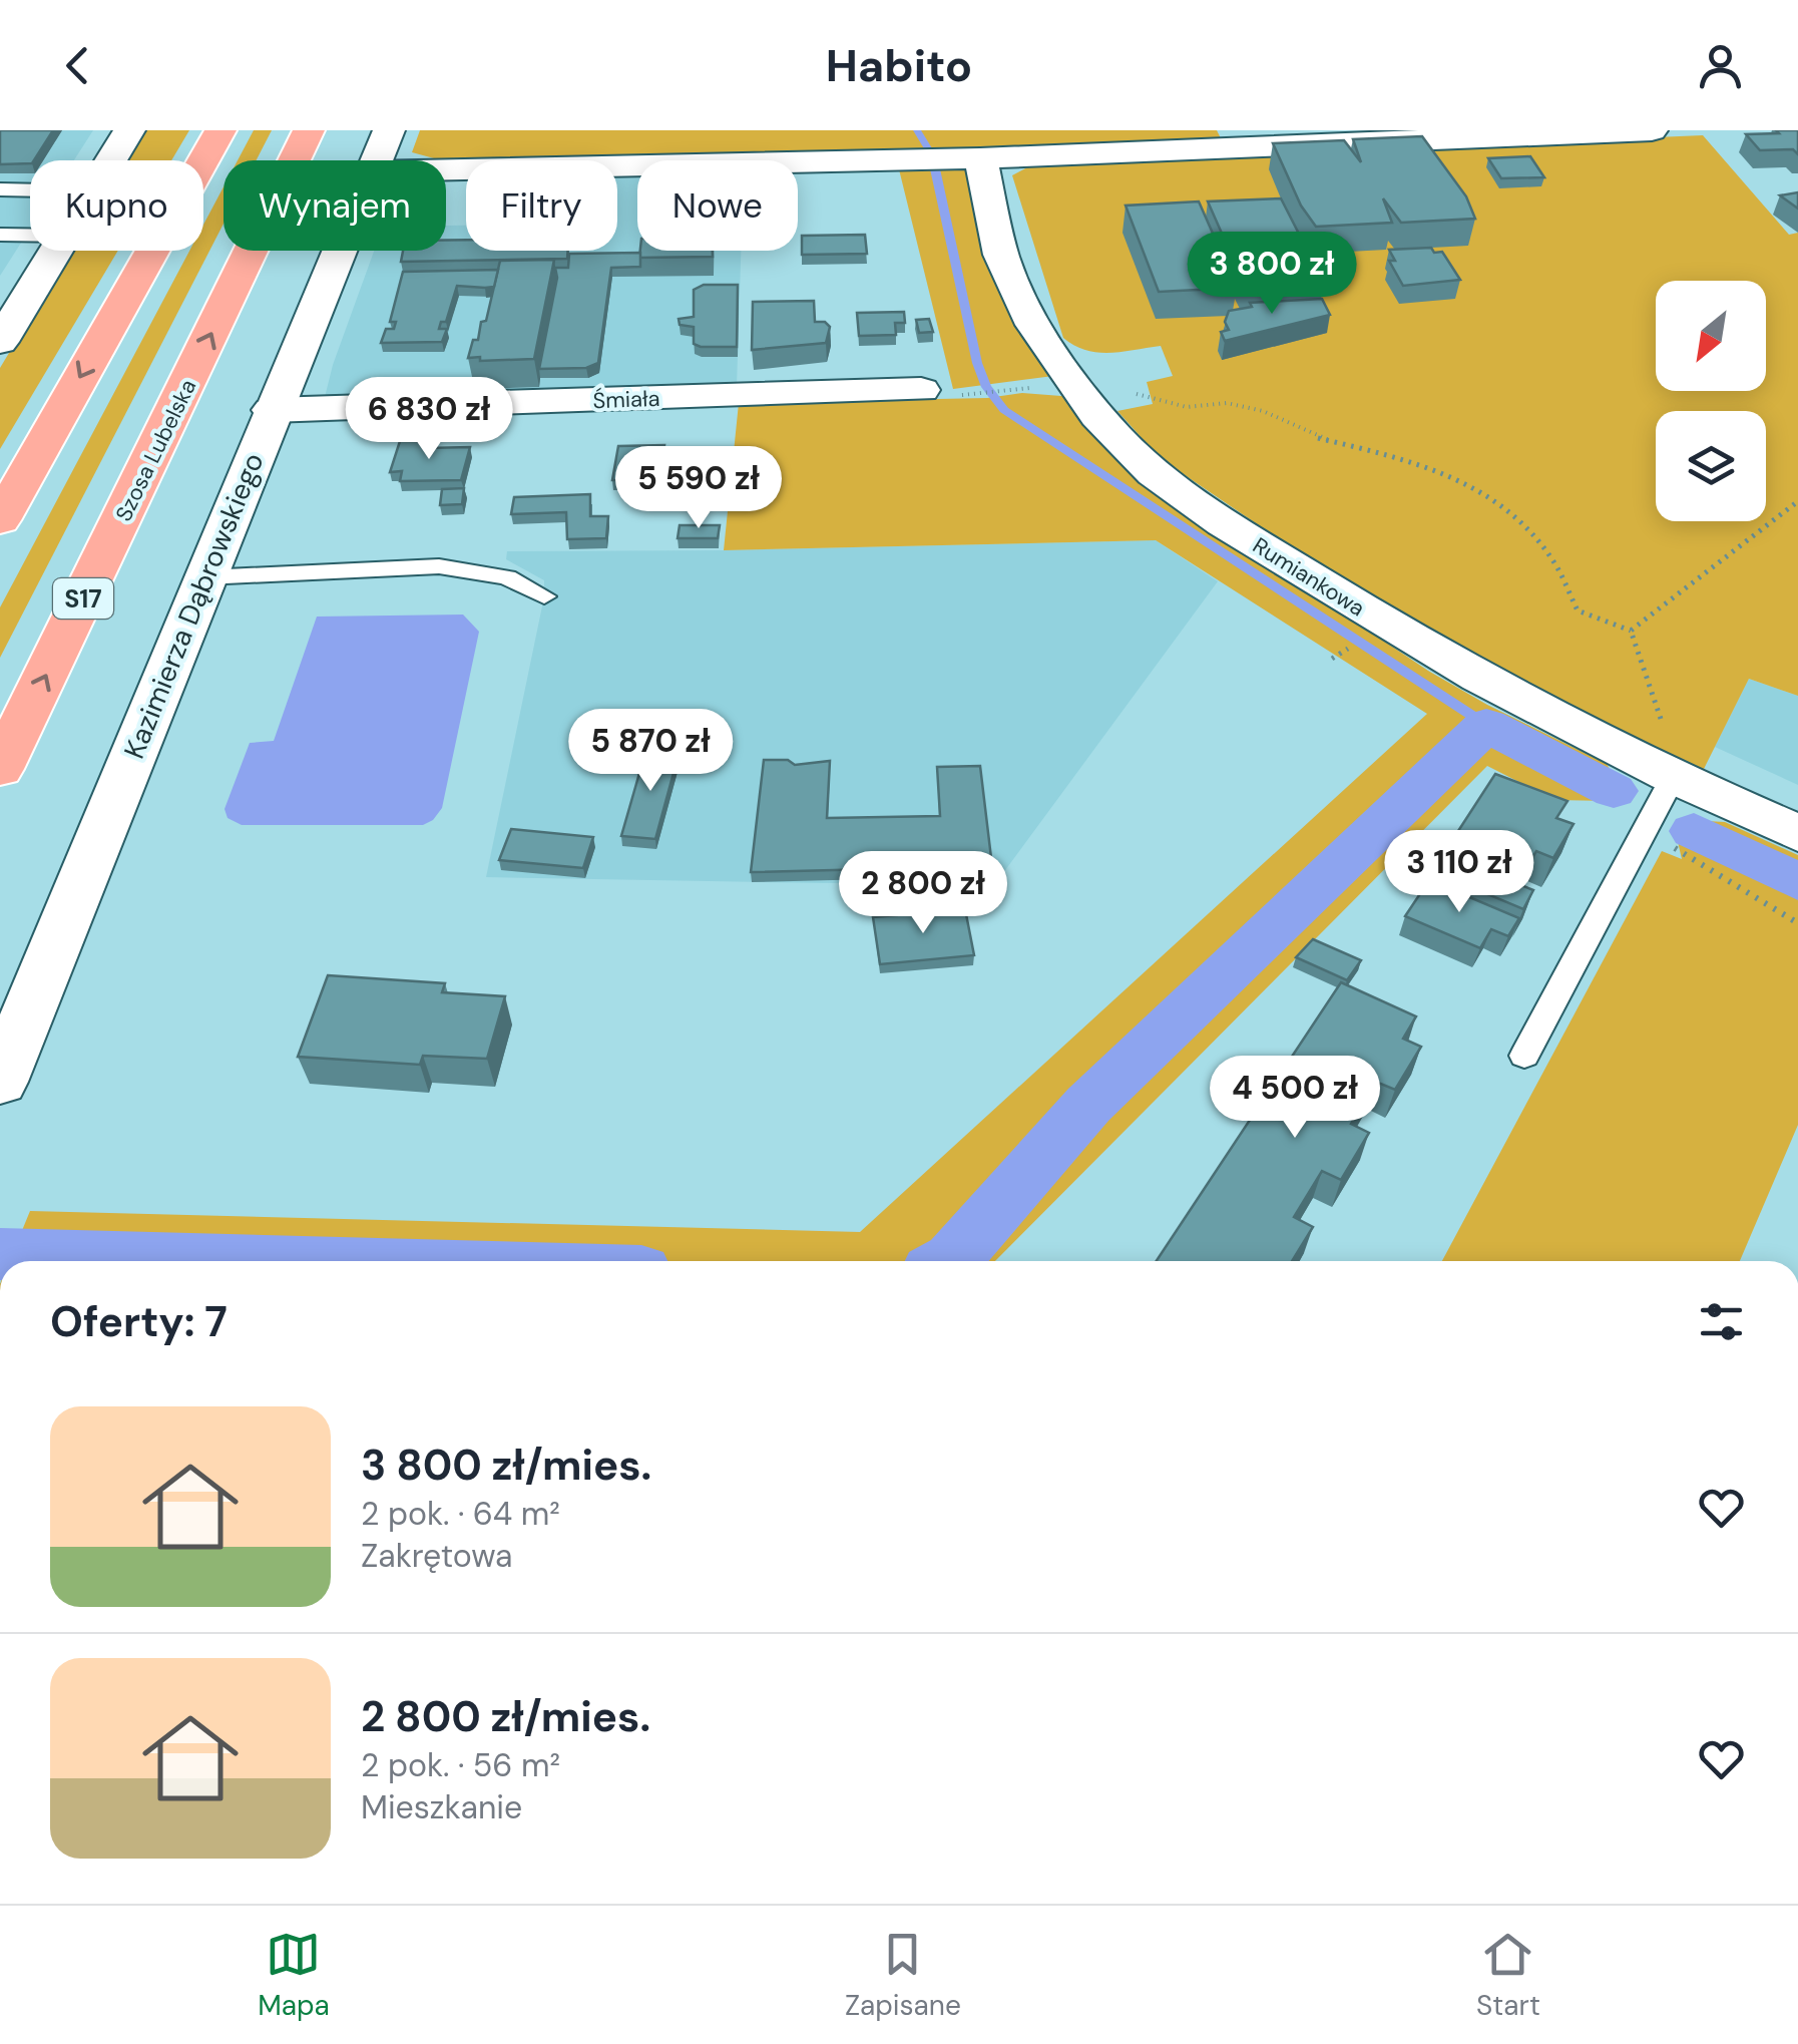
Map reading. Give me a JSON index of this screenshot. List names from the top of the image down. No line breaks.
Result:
{"streets":{"highway":["Szosa Lubelska","S17"],"street":["Śmiała","Rumiankowa","Kazimierza Dąbrowskiego"]},"crossings":[["Śmiała","Kazimierza Dąbrowskiego"]],"north":"bottom left","page":{"header":"Habito","chip":["Kupno","Wynajem","Filtry","Nowe"],"price":["3 800 zł","6 830 zł","5 590 zł","5 870 zł","3 110 zł","2 800 zł","4 500 zł"],"heading":"Oferty: 7","list":[{"name":"3 800 zł/mies.","note":"2 pok. · 64 m² · Zakrętowa"},{"name":"2 800 zł/mies.","note":"2 pok. · 56 m² · Mieszkanie"}],"tabs":["Mapa","Zapisane","Start"]}}
